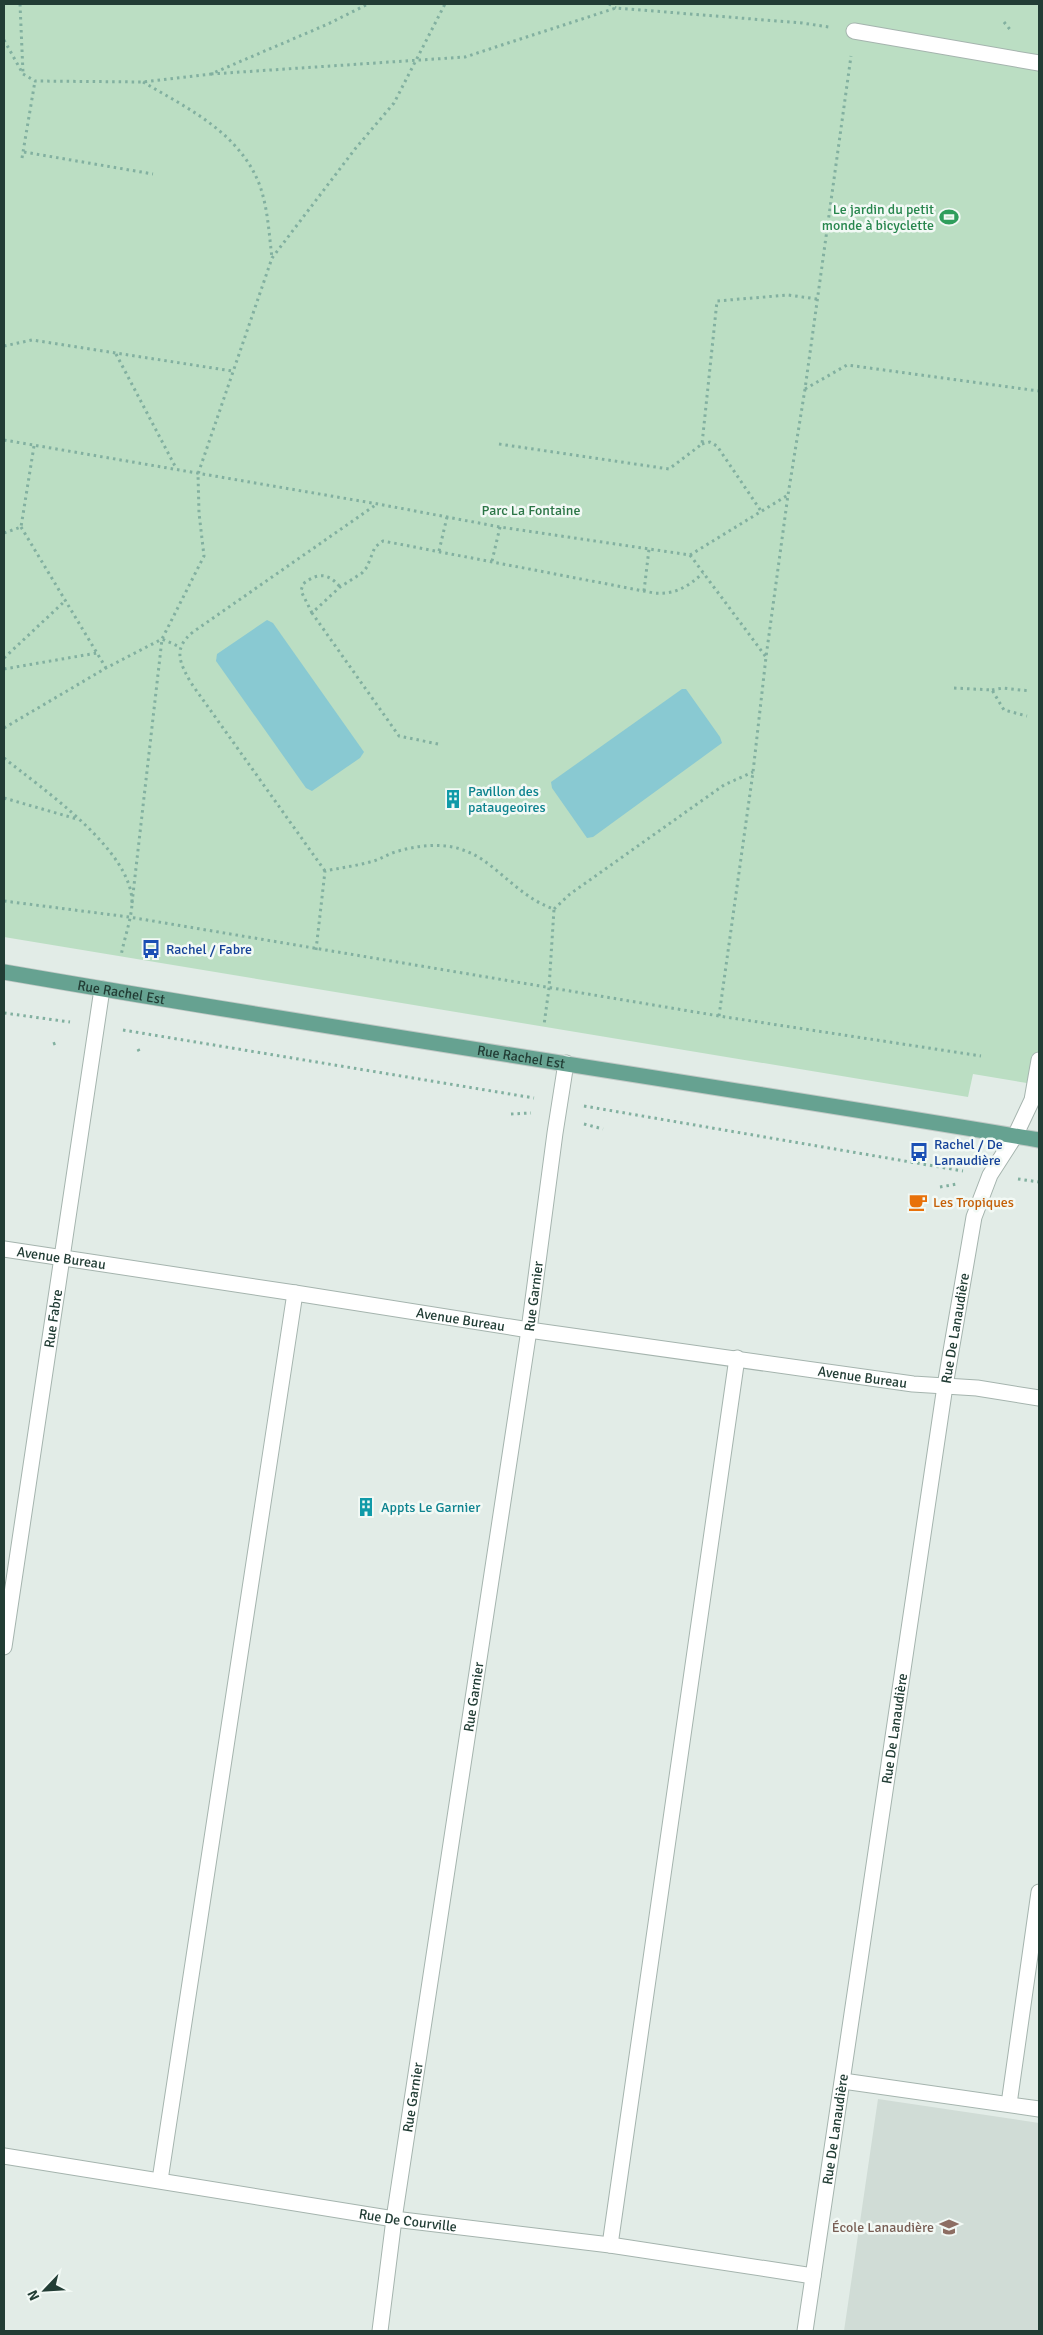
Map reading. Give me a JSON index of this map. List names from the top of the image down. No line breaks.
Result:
{"streets":{"main road":["Rue Rachel Est"],"street":["Avenue Bureau","Rue Garnier","Rue Fabre","Rue De Lanaudière","Rue De Courville"]},"crossings":[["Rue Rachel Est","Rue Garnier"],["Rue Rachel Est","Rue Fabre"],["Rue Rachel Est","Rue De Lanaudière"],["Avenue Bureau","Rue Garnier"],["Avenue Bureau","Rue Fabre"],["Avenue Bureau","Rue De Lanaudière"],["Rue Garnier","Rue De Courville"],["Rue De Lanaudière","Rue De Courville"]],"parks":["Parc La Fontaine"],"places":{"sports":["Le jardin du petit monde à bicyclette"],"building":["Pavillon des pataugeoires","Appts Le Garnier"],"bus stop":["Rachel / Fabre","Rachel / De Lanaudière"],"cafe":["Les Tropiques"],"school or university":["École Lanaudière"]},"north":"bottom left"}
